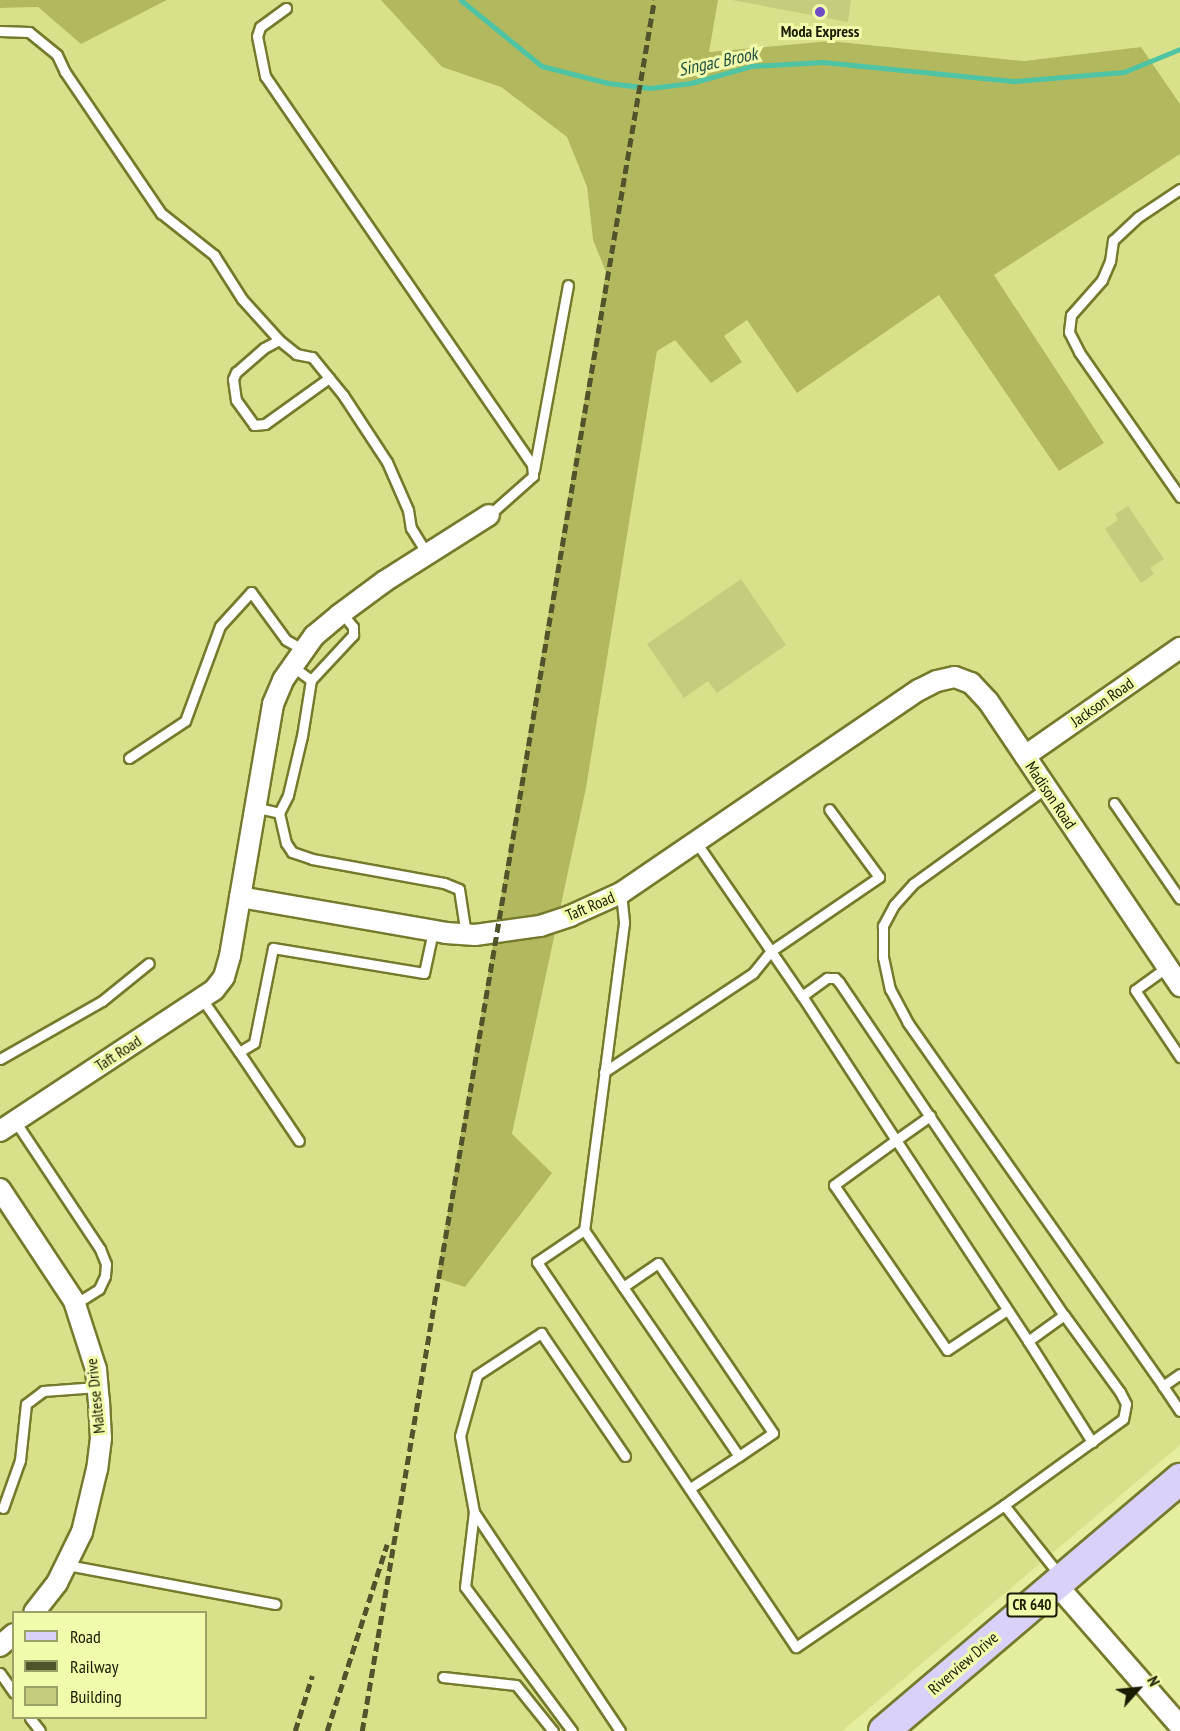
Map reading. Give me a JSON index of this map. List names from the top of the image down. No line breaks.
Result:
{"streets":{"main road":["CR 640","Riverview Drive"],"street":["Jackson Road","Madison Road","Taft Road","Maltese Drive"]},"crossings":[["Jackson Road","Madison Road"],["Madison Road","Taft Road"]],"water":["Singac Brook"],"places":["Moda Express"],"legend":["Road","Railway","Building"],"north":"top right"}
